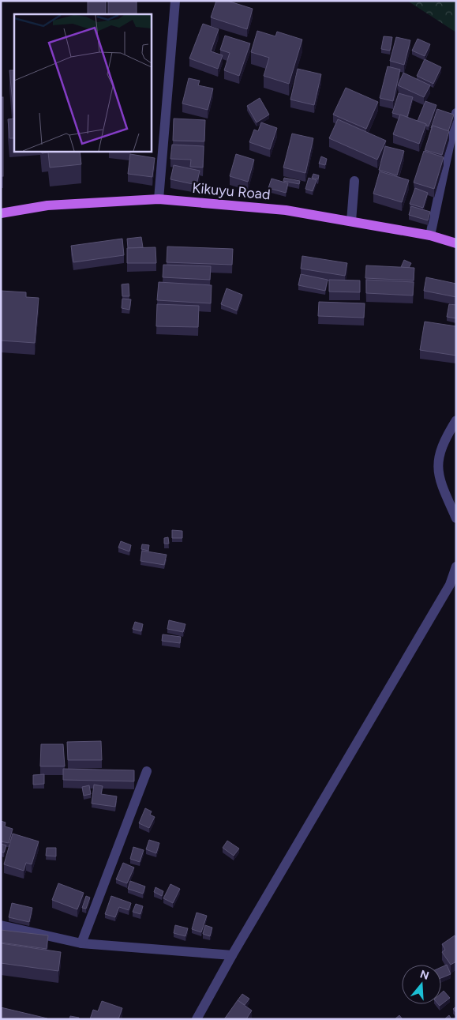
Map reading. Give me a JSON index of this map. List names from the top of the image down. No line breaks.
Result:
{"streets":{"main road":["Kikuyu Road"]},"north":"top"}
